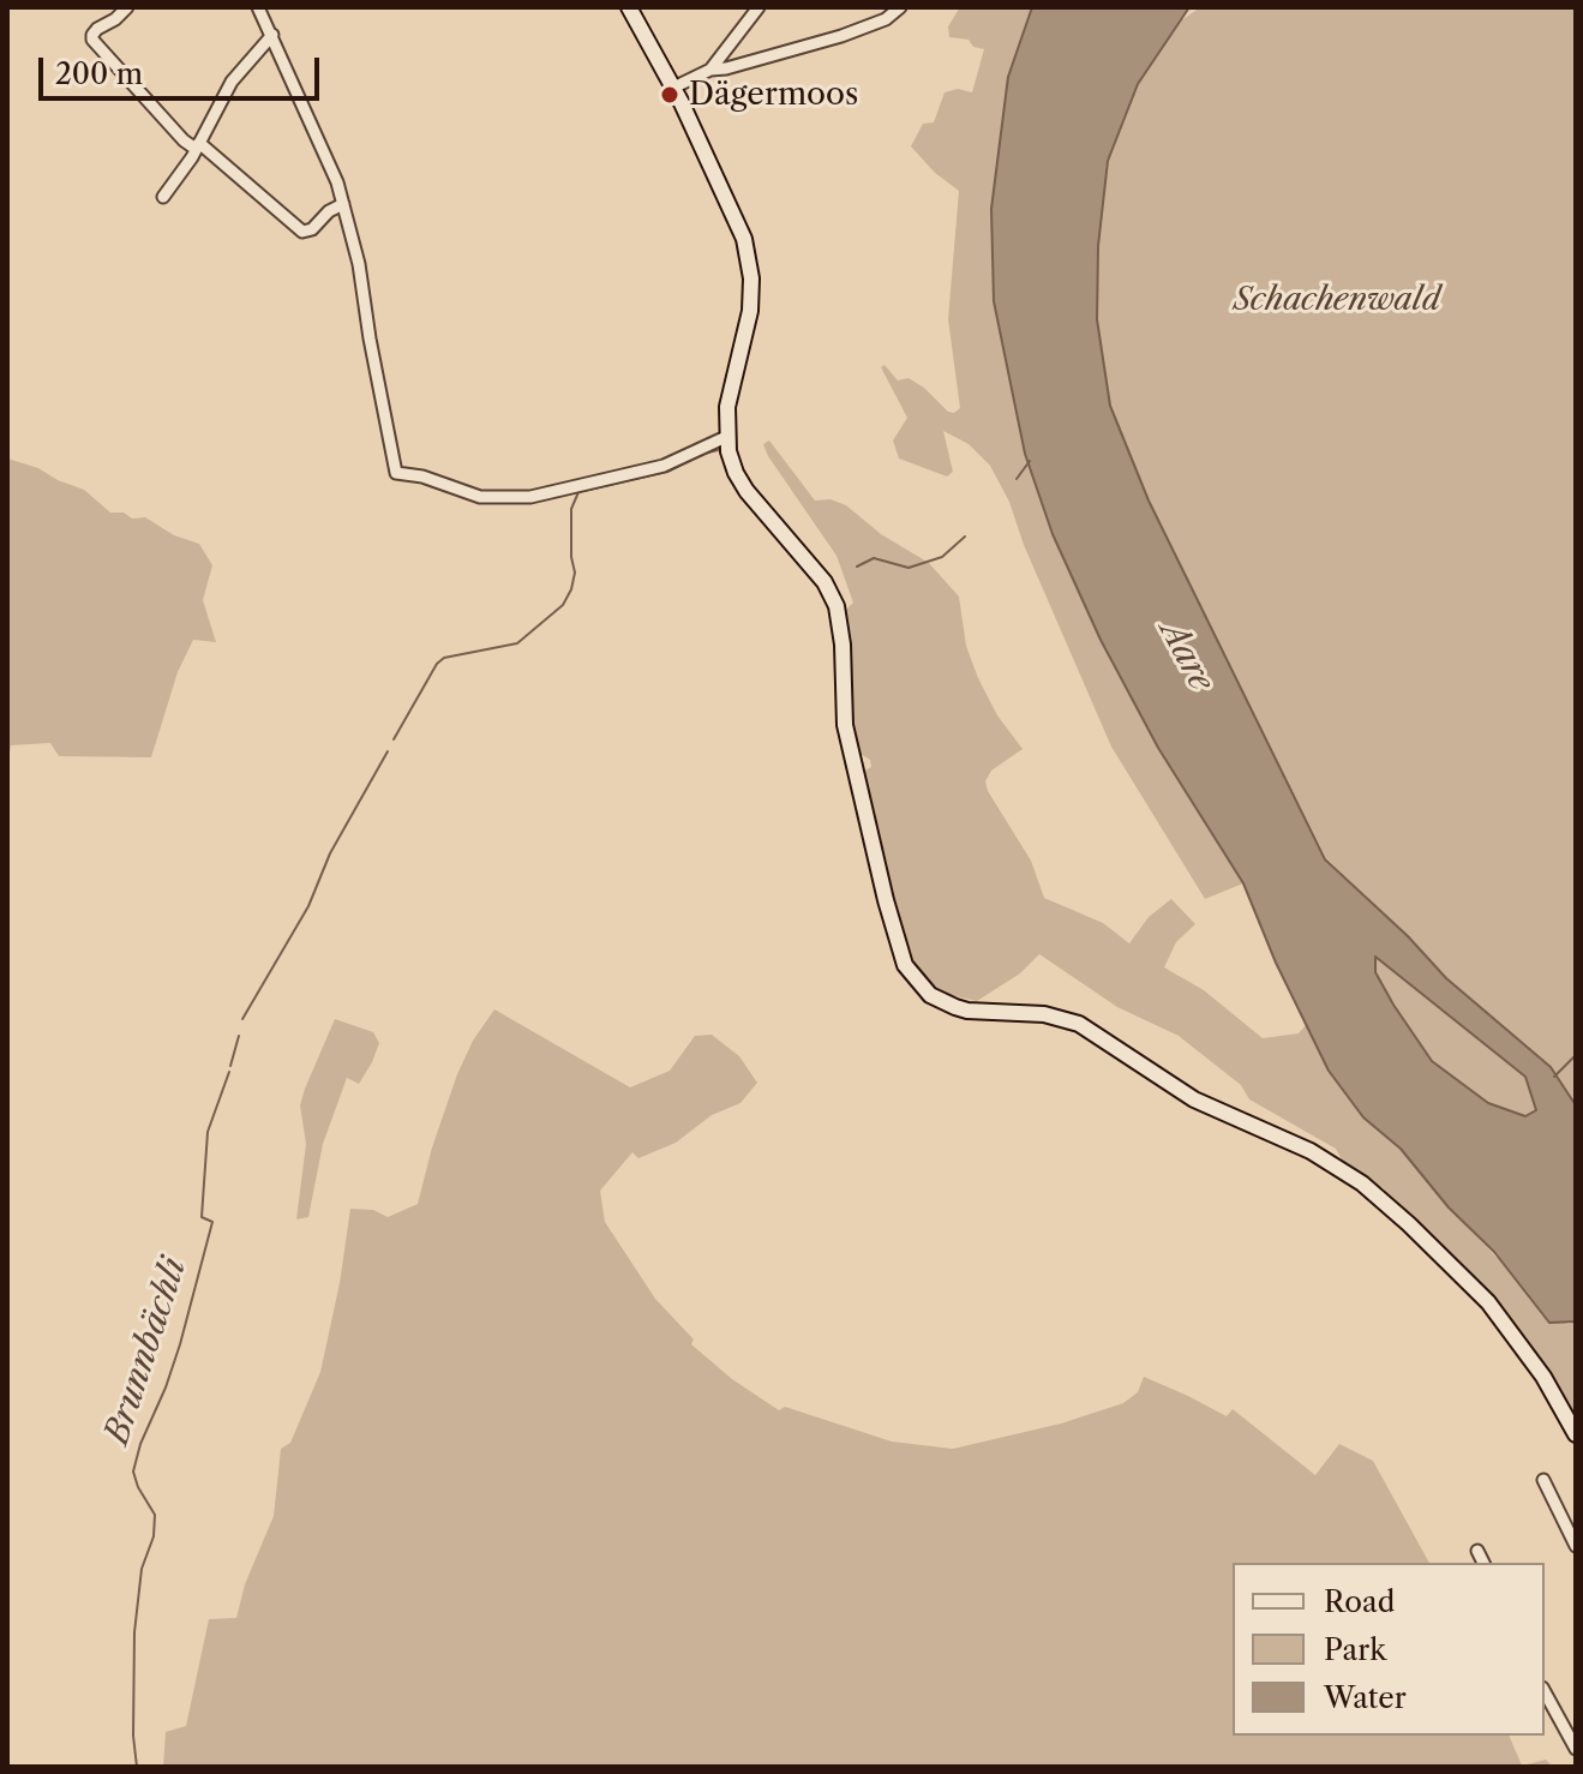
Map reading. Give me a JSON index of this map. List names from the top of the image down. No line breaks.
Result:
{"water":["Aare","Brunnbächli"],"parks":["Schachenwald"],"places":["Dägermoos"],"legend":["Road","Park","Water"],"scale_bar":"200 m"}
